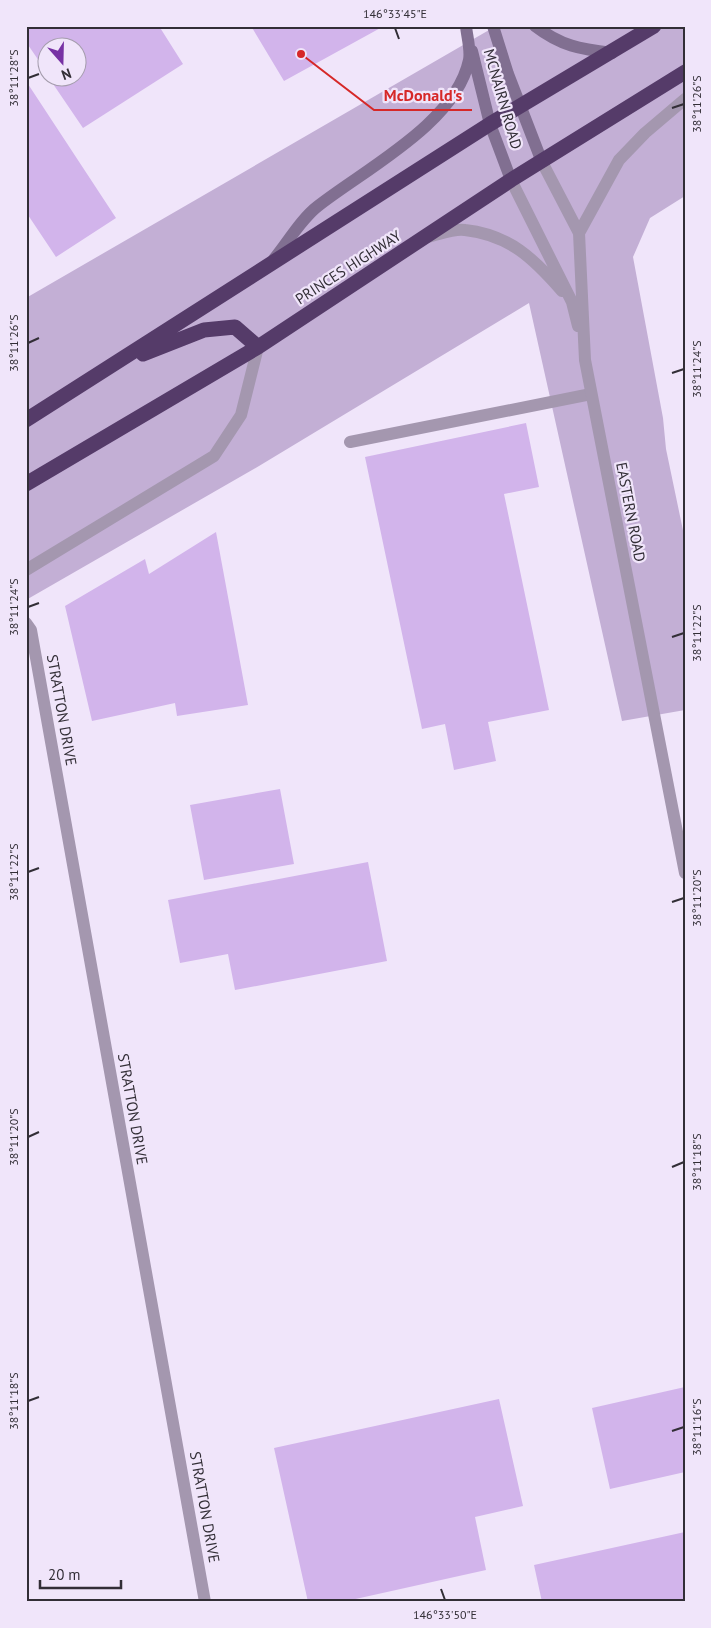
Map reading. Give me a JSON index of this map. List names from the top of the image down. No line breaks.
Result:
{"streets":{"highway":["PRINCES HIGHWAY"],"street":["MCNAIRN ROAD","EASTERN ROAD","STRATTON DRIVE"]},"crossings":[["MCNAIRN ROAD","PRINCES HIGHWAY"],["MCNAIRN ROAD","EASTERN ROAD"],["PRINCES HIGHWAY","EASTERN ROAD"]],"places":["McDonald's"],"scale_bar":"20 m","north":"bottom","coordinates":["146°33'45\"E","38°11'28\"S","38°11'26\"S","38°11'24\"S","38°11'22\"S","38°11'20\"S","38°11'18\"S","38°11'16\"S","146°33'50\"E"]}
